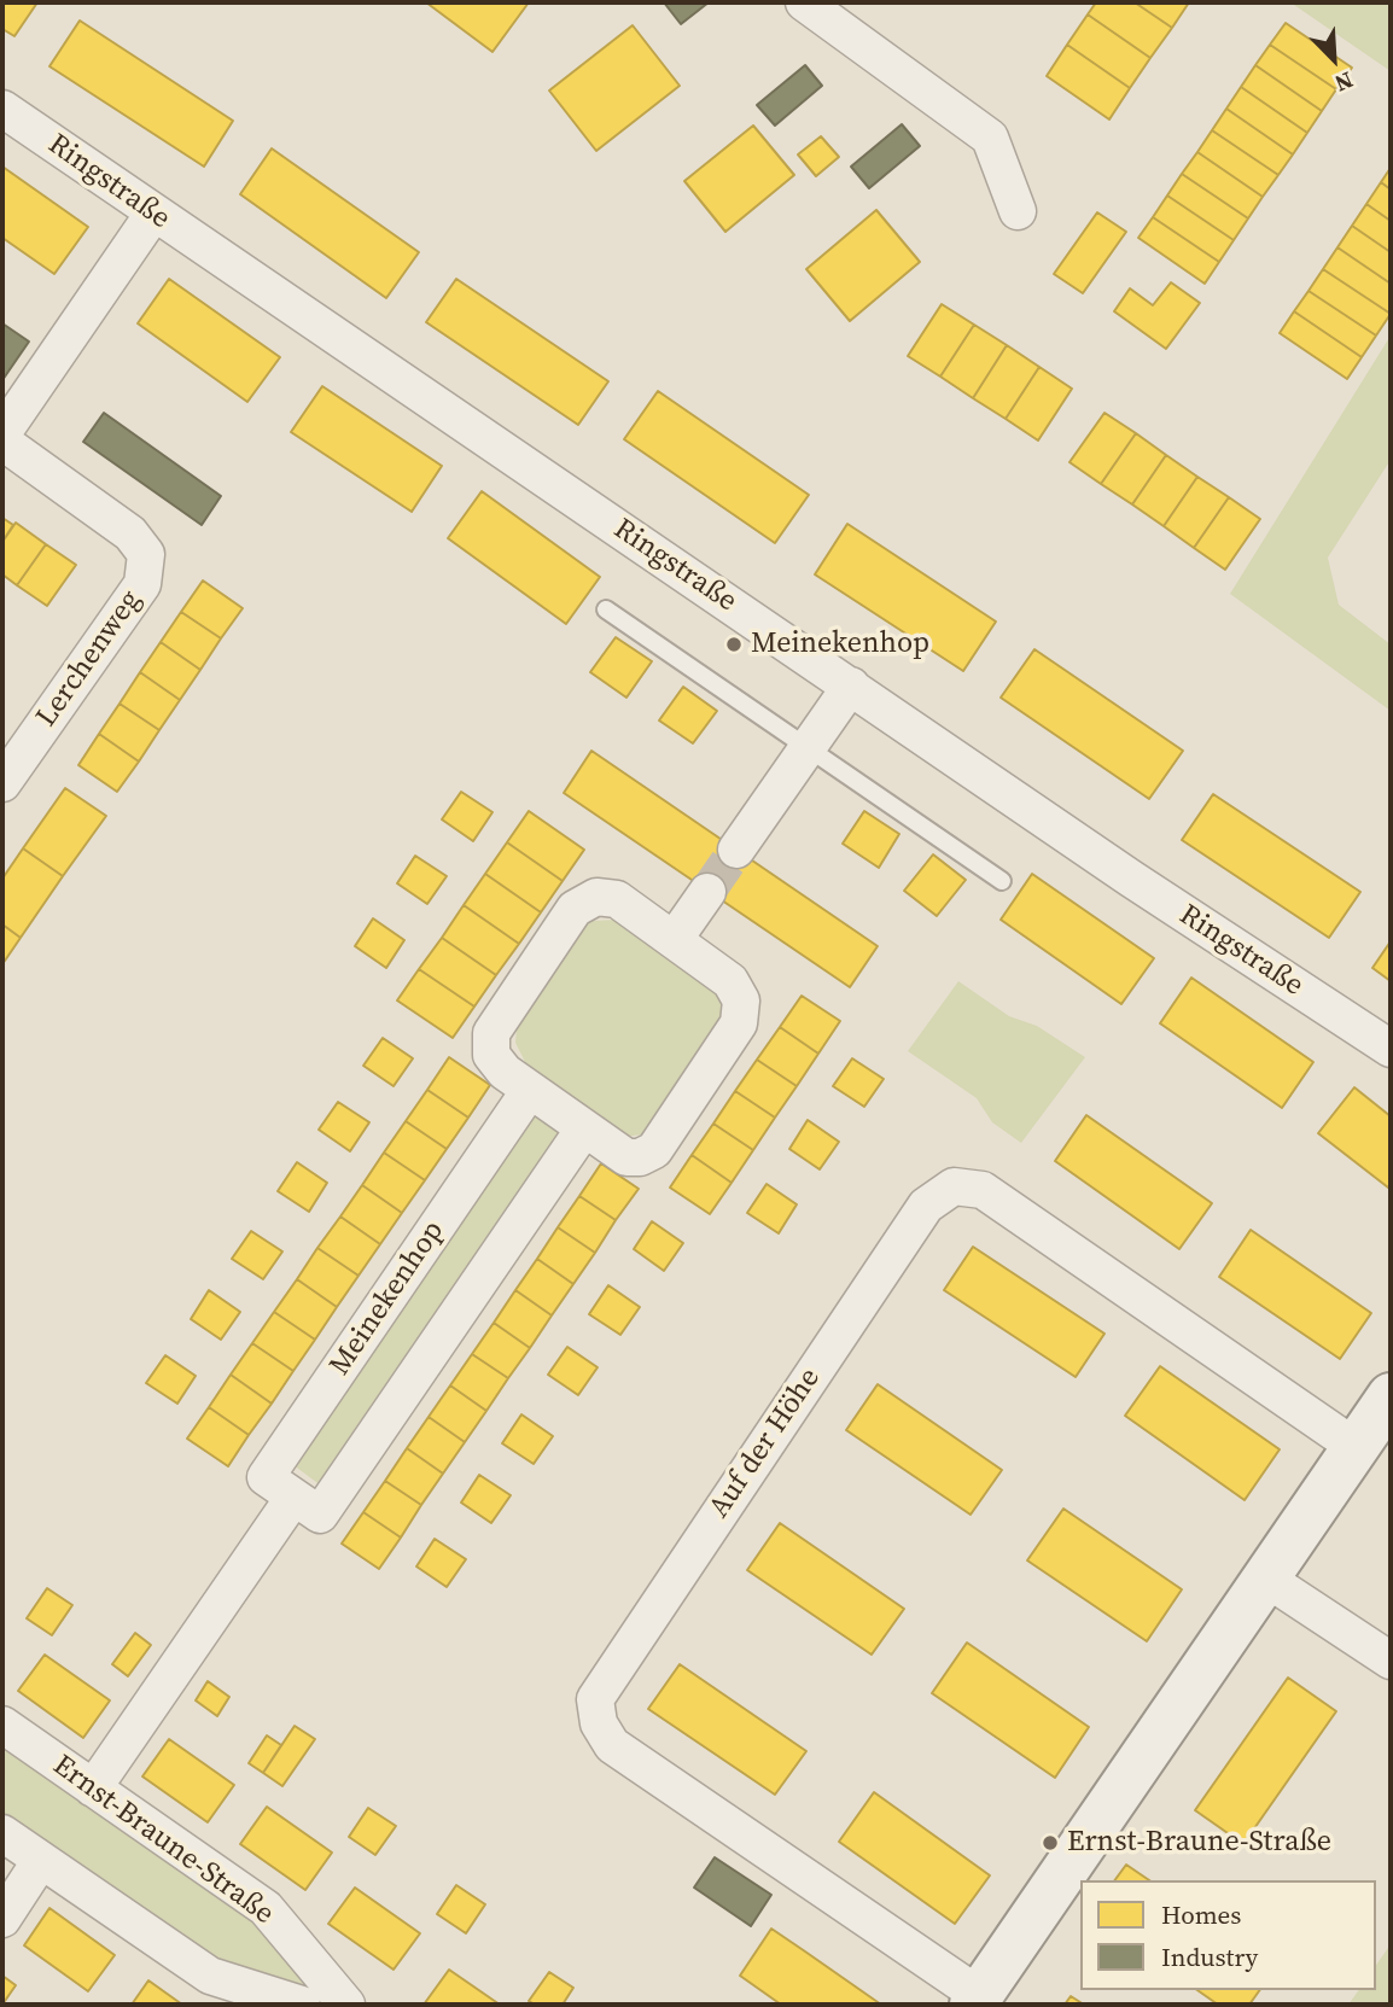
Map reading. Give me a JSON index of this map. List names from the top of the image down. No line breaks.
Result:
{"streets":{"street":["Ringstraße","Lerchenweg","Meinekenhop","Auf der Höhe","Ernst-Braune-Straße"]},"crossings":[["Ringstraße","Lerchenweg"]],"places":["Meinekenhop","Ernst-Braune-Straße"],"legend":["Homes","Industry"],"north":"bottom right"}
